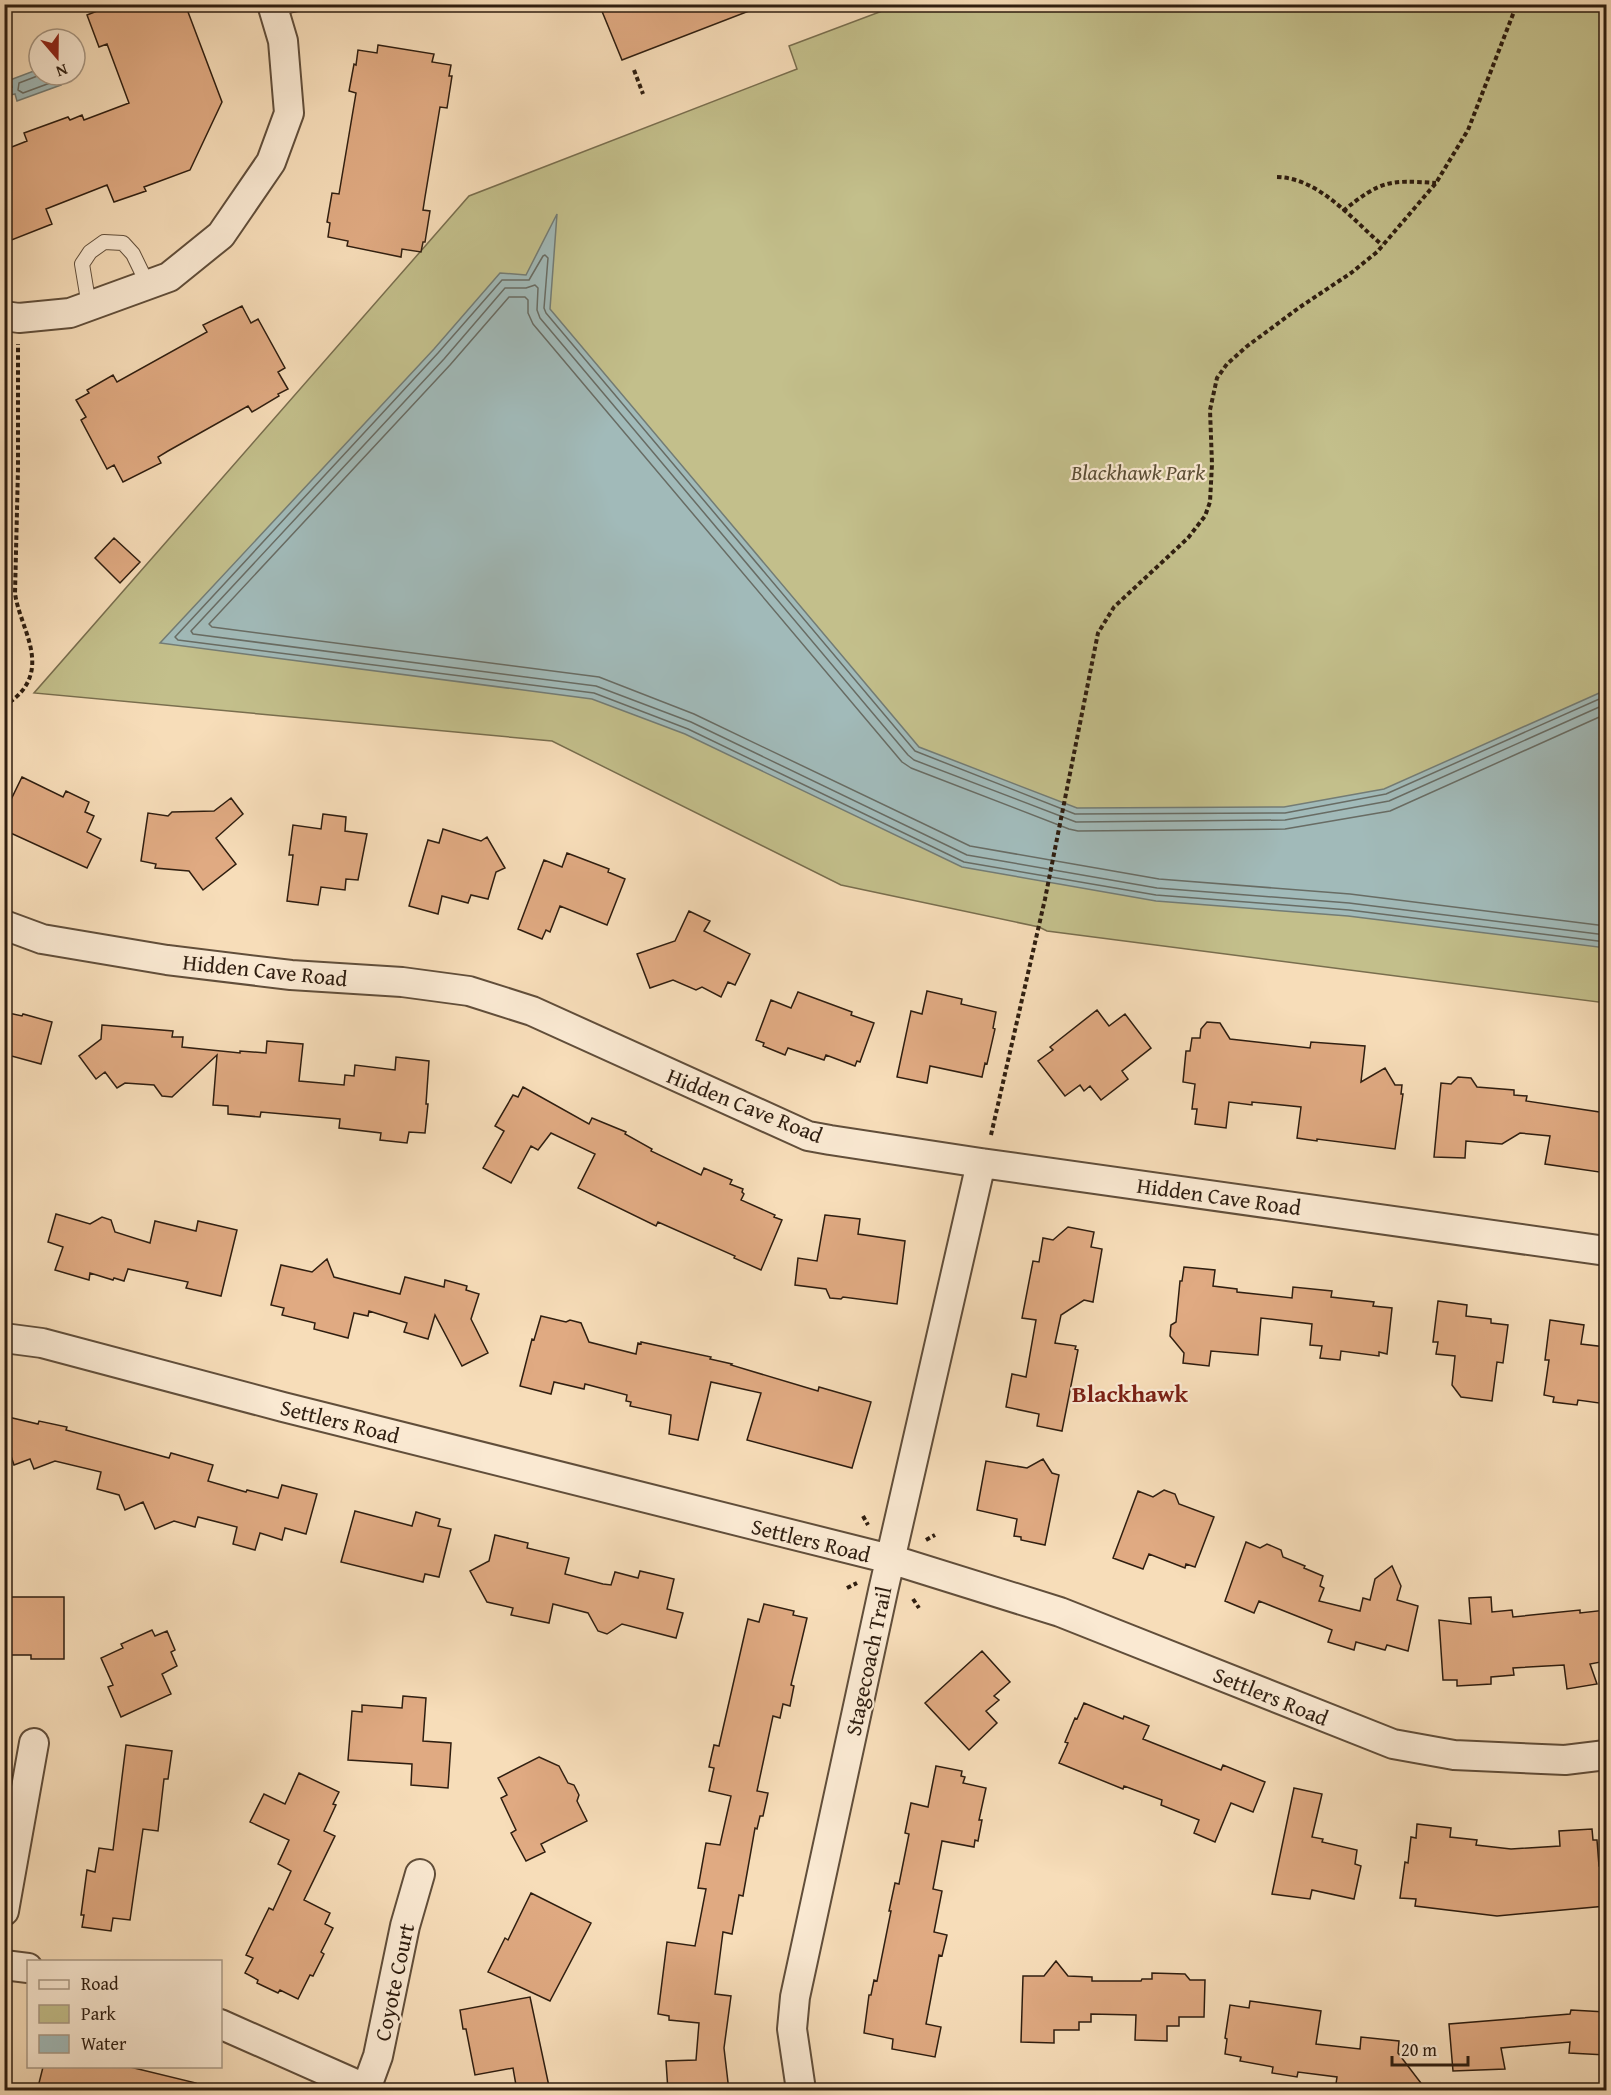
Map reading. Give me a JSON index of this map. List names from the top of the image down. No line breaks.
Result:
{"streets":{"street":["Hidden Cave Road","Settlers Road","Stagecoach Trail","Coyote Court"]},"crossings":[["Hidden Cave Road","Stagecoach Trail"],["Settlers Road","Stagecoach Trail"]],"districts":["Blackhawk"],"parks":["Blackhawk Park"],"legend":["Road","Park","Water"],"scale_bar":"20 m","north":"bottom"}
